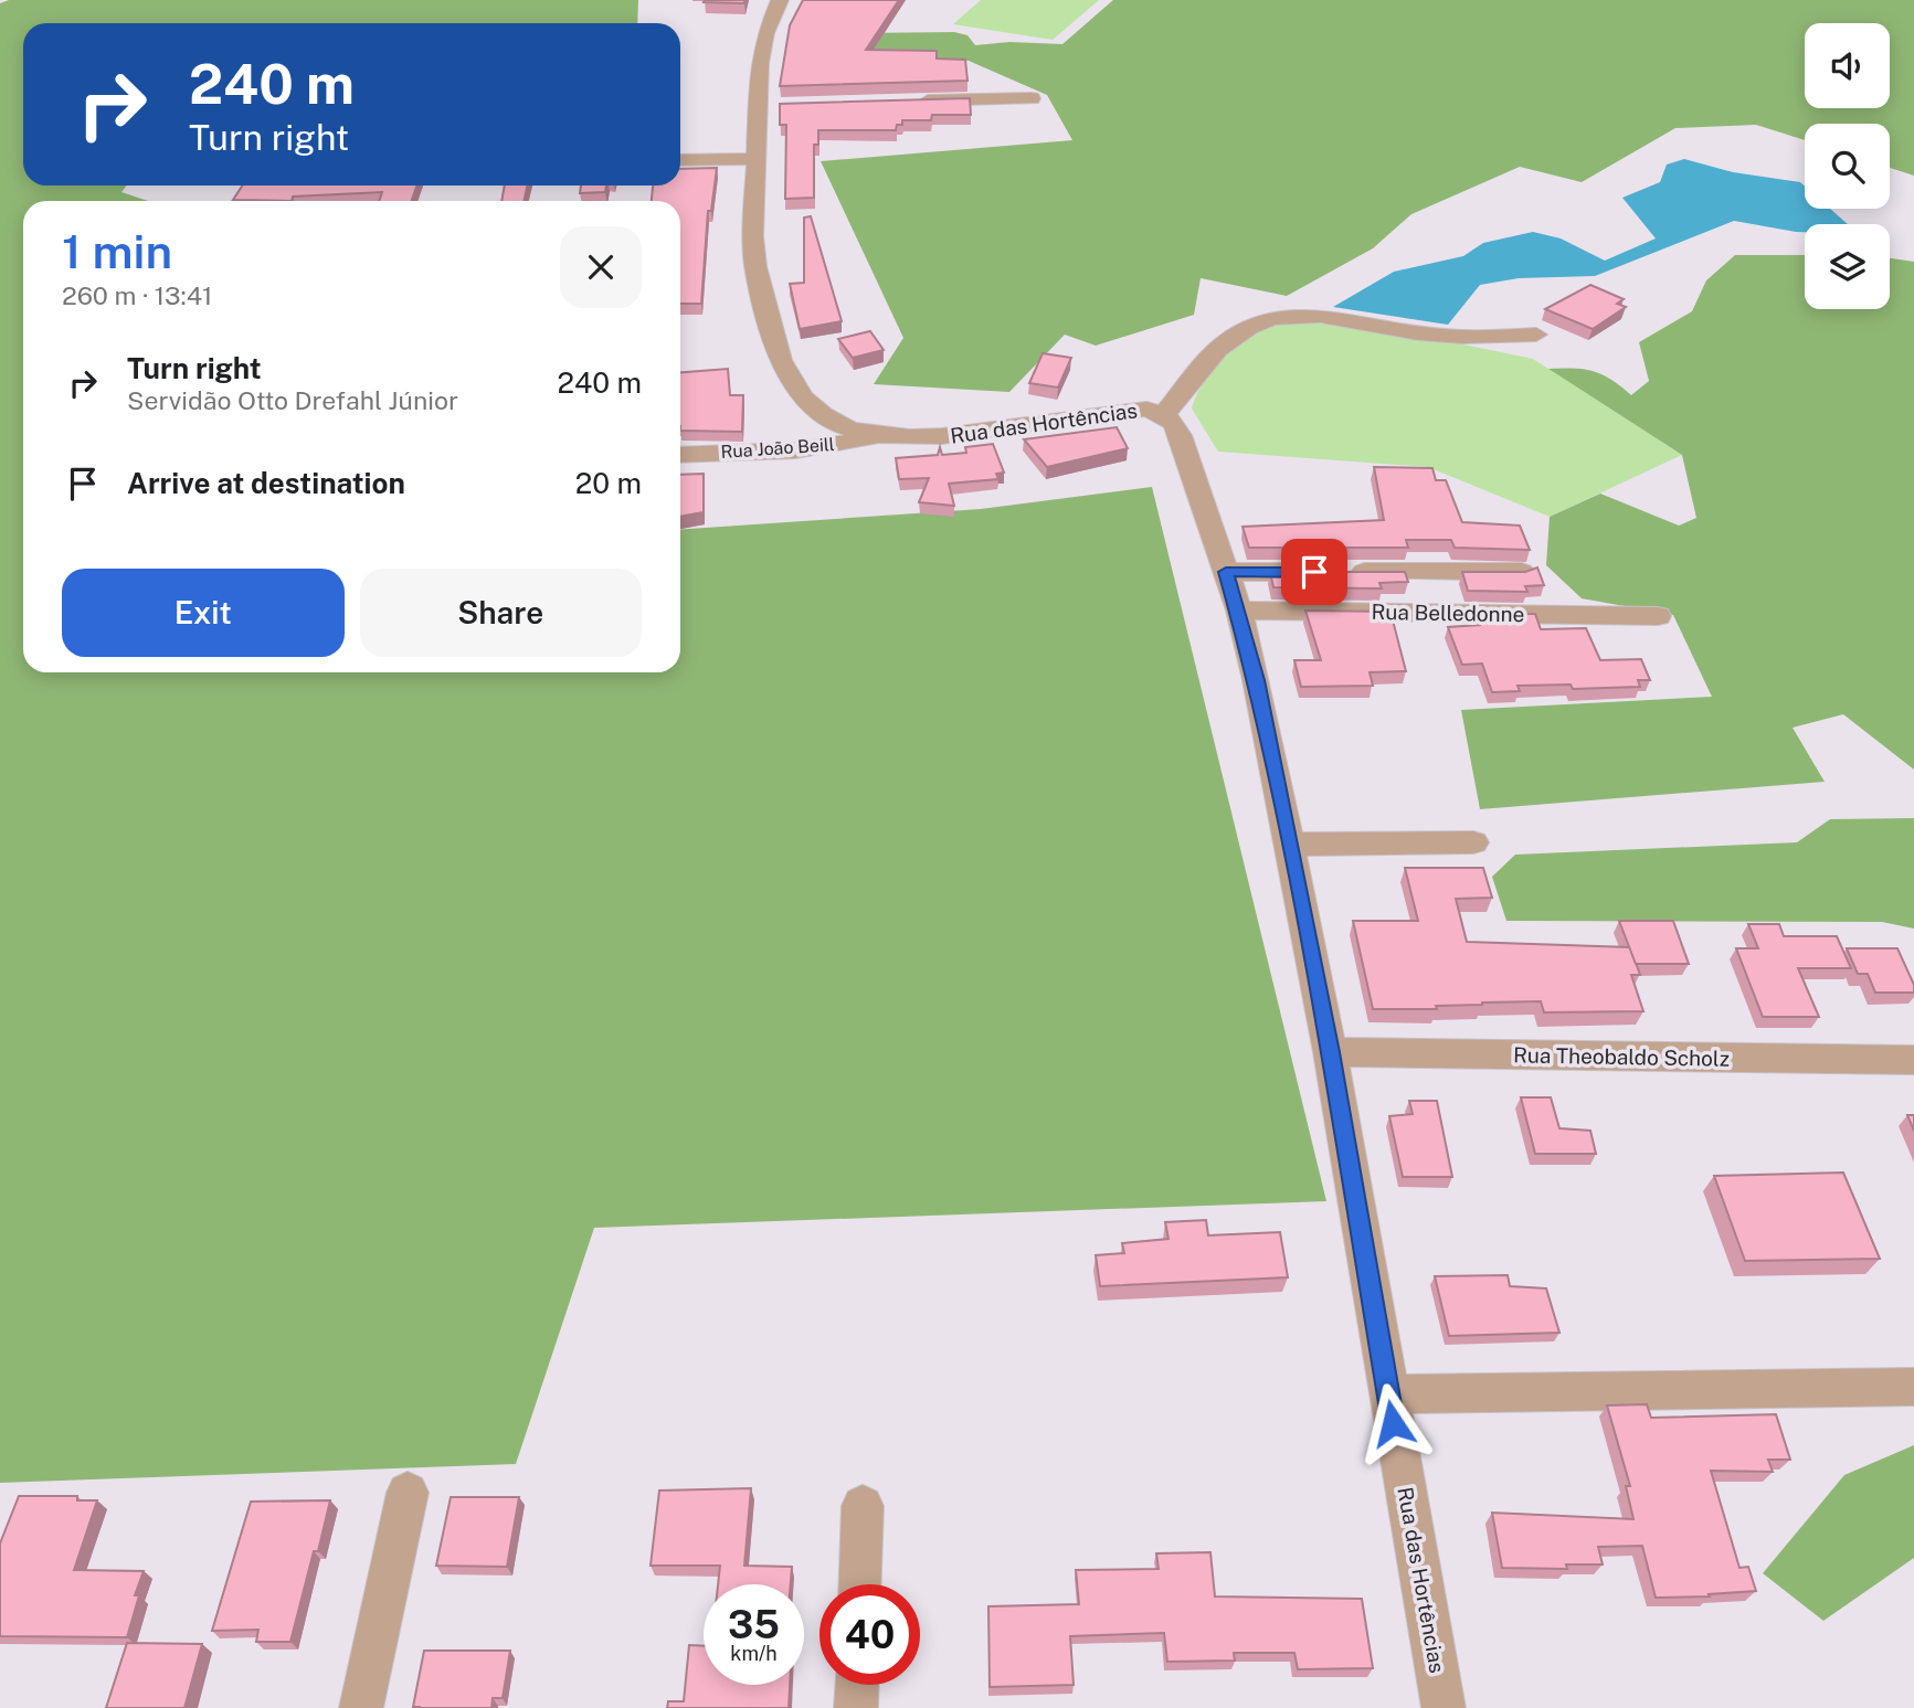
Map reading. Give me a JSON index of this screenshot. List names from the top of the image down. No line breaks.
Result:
{"streets":{"street":["Rua das Hortências","Rua João Beill","Rua Belledonne","Rua Theobaldo Scholz"]},"crossings":[["Rua das Hortências","Rua João Beill"],["Rua das Hortências","Rua Belledonne"],["Rua das Hortências","Rua Theobaldo Scholz"]],"page":{"turn":["240 m","Turn right"],"heading":["1 min","260 m · 13:41"],"list":[{"name":"Turn right","note":"Servidão Otto Drefahl Júnior","value":"240 m"},{"name":"Arrive at destination","value":"20 m"}],"buttons":["Exit","Share"],"speed":"35 km/h","limit":"40"}}
